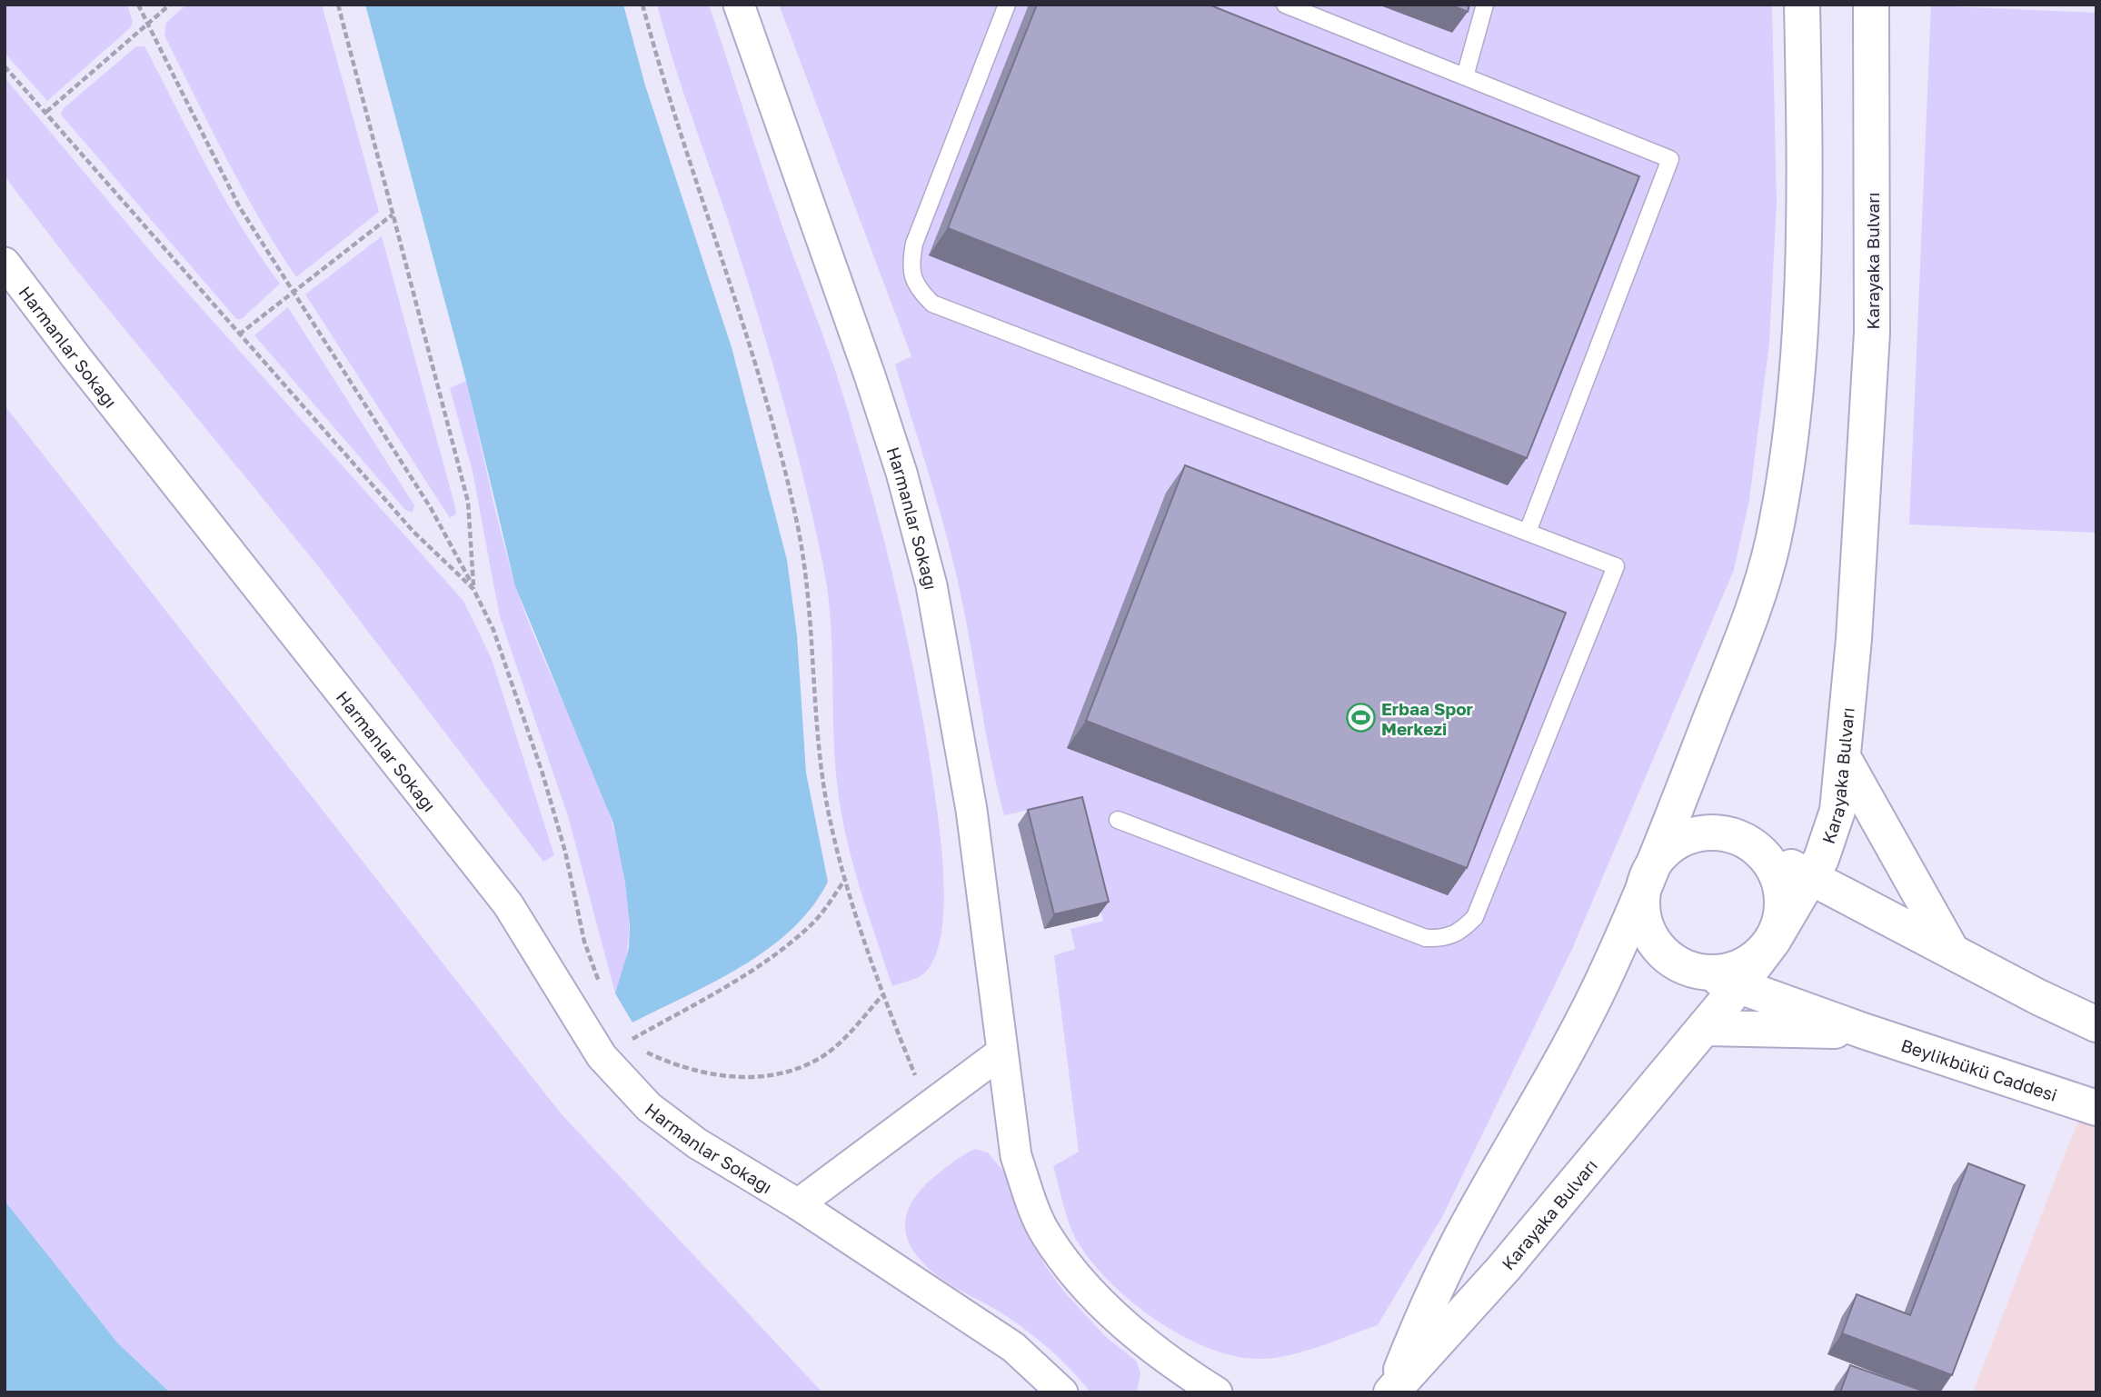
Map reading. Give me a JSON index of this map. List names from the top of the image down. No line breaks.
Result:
{"streets":{"main road":["Karayaka Bulvarı","Beylikbükü Caddesi"],"street":["Harmanlar Sokağı"]},"crossings":[["Karayaka Bulvarı","Beylikbükü Caddesi"]],"places":{"sports":["Erbaa Spor Merkezi"]}}
